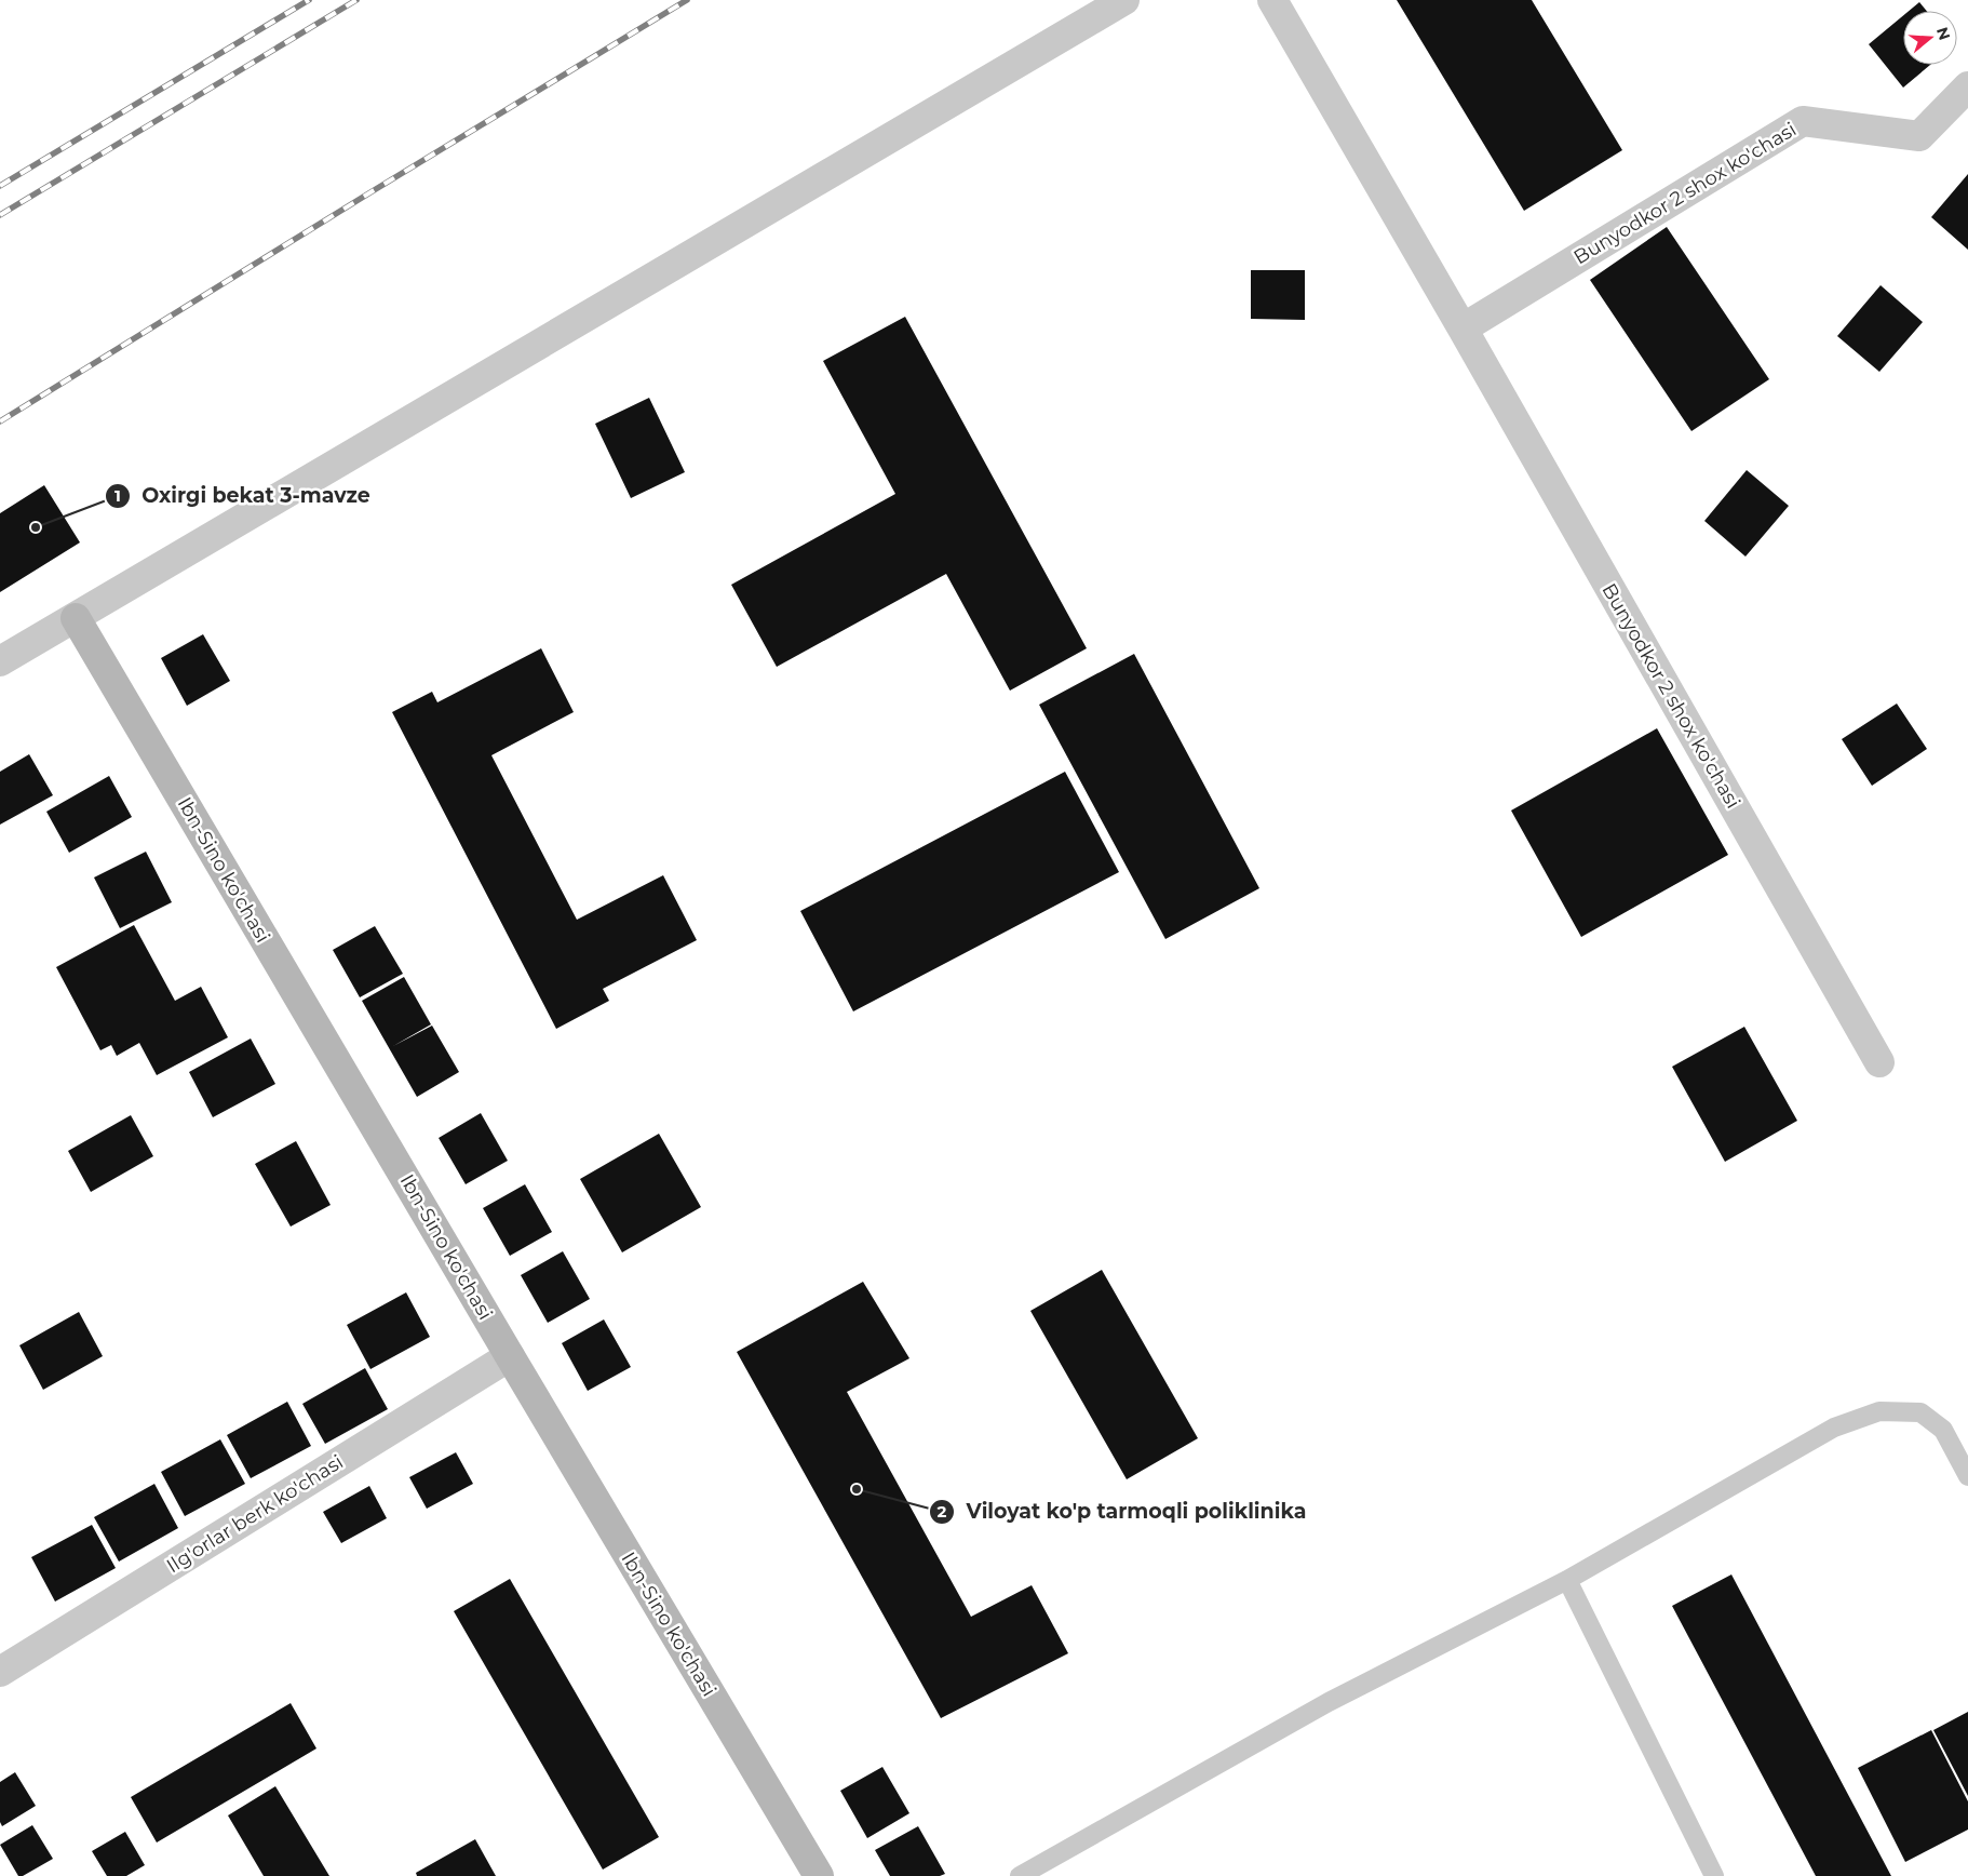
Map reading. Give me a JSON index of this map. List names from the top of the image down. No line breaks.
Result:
{"streets":{"main road":["Ibn-Sino ko'chasi"],"street":["Bunyodkor 2 shox ko'chasi","Ilg'orlar berk ko'chasi"]},"crossings":[["Ibn-Sino ko'chasi","Ilg'orlar berk ko'chasi"]],"places":["Oxirgi bekat 3-mavze","Viloyat ko'p tarmoqli poliklinika"],"north":"right"}
